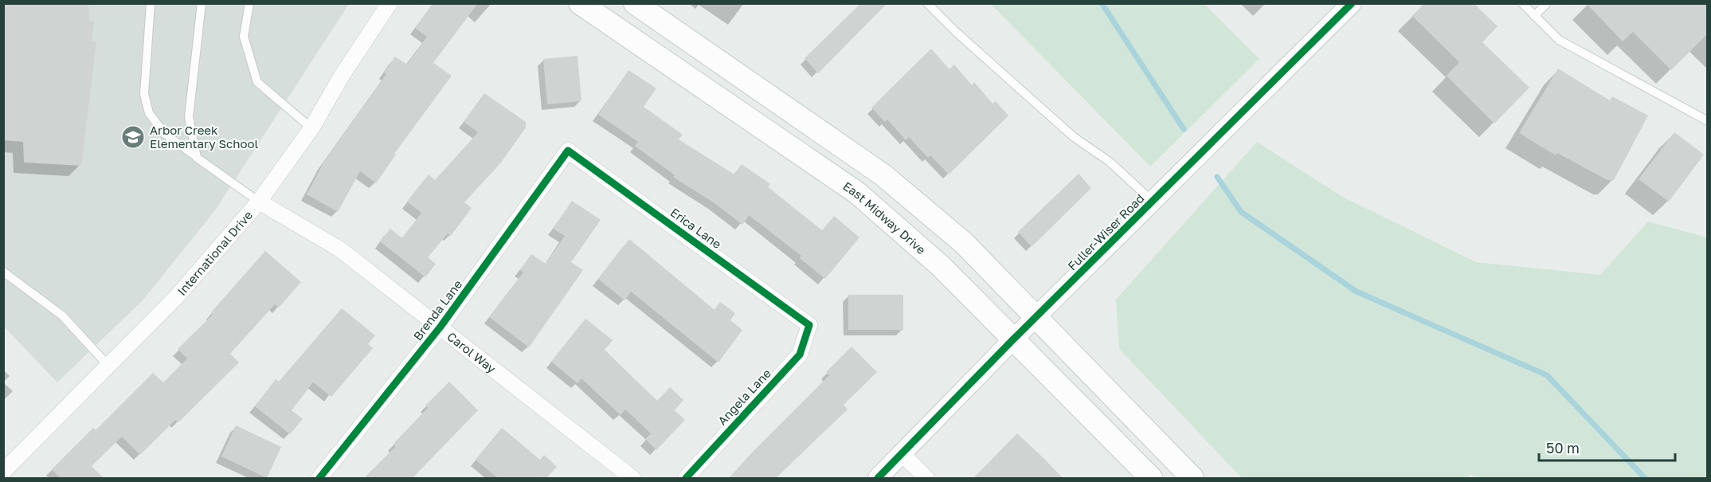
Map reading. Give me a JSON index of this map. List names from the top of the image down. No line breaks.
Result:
{"streets":{"main road":["East Midway Drive"],"street":["Erica Lane","Fuller-Wiser Road","International Drive","Brenda Lane","Carol Way","Angela Lane"]},"crossings":[["East Midway Drive","Fuller-Wiser Road"],["Erica Lane","Brenda Lane"],["Erica Lane","Angela Lane"],["International Drive","Carol Way"],["Brenda Lane","Carol Way"]],"places":{"school or university":["Arbor Creek Elementary School"]},"scale_bar":"50 m"}
